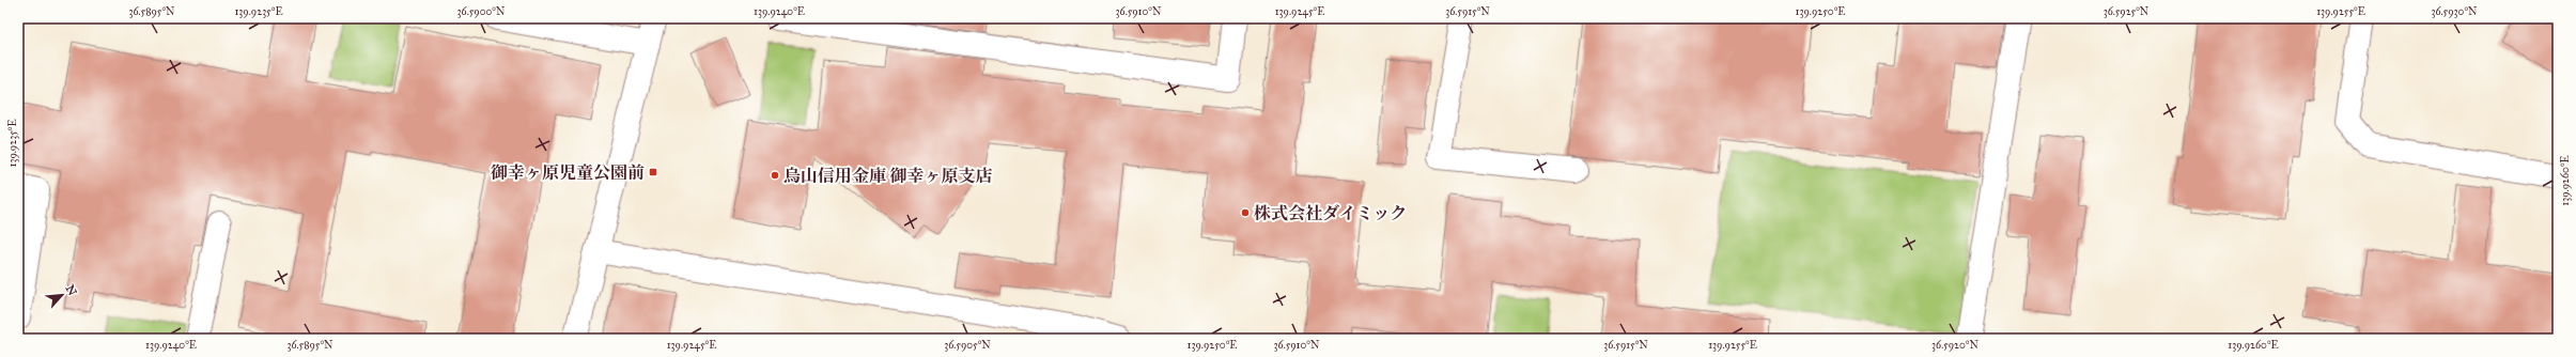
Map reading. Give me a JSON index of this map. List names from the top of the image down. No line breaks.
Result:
{"places":{"transit":["御幸ヶ原児童公園前"],"other":["烏山信用金庫 御幸ヶ原支店","株式会社ダイミック"]},"north":"top right","coordinates":["36.5895°N","139.9235°E","36.5900°N","139.9240°E","36.5910°N","139.9245°E","36.5915°N","139.9250°E","36.5925°N","139.9255°E","36.5930°N","139.9260°E","36.5905°N","36.5920°N"]}
